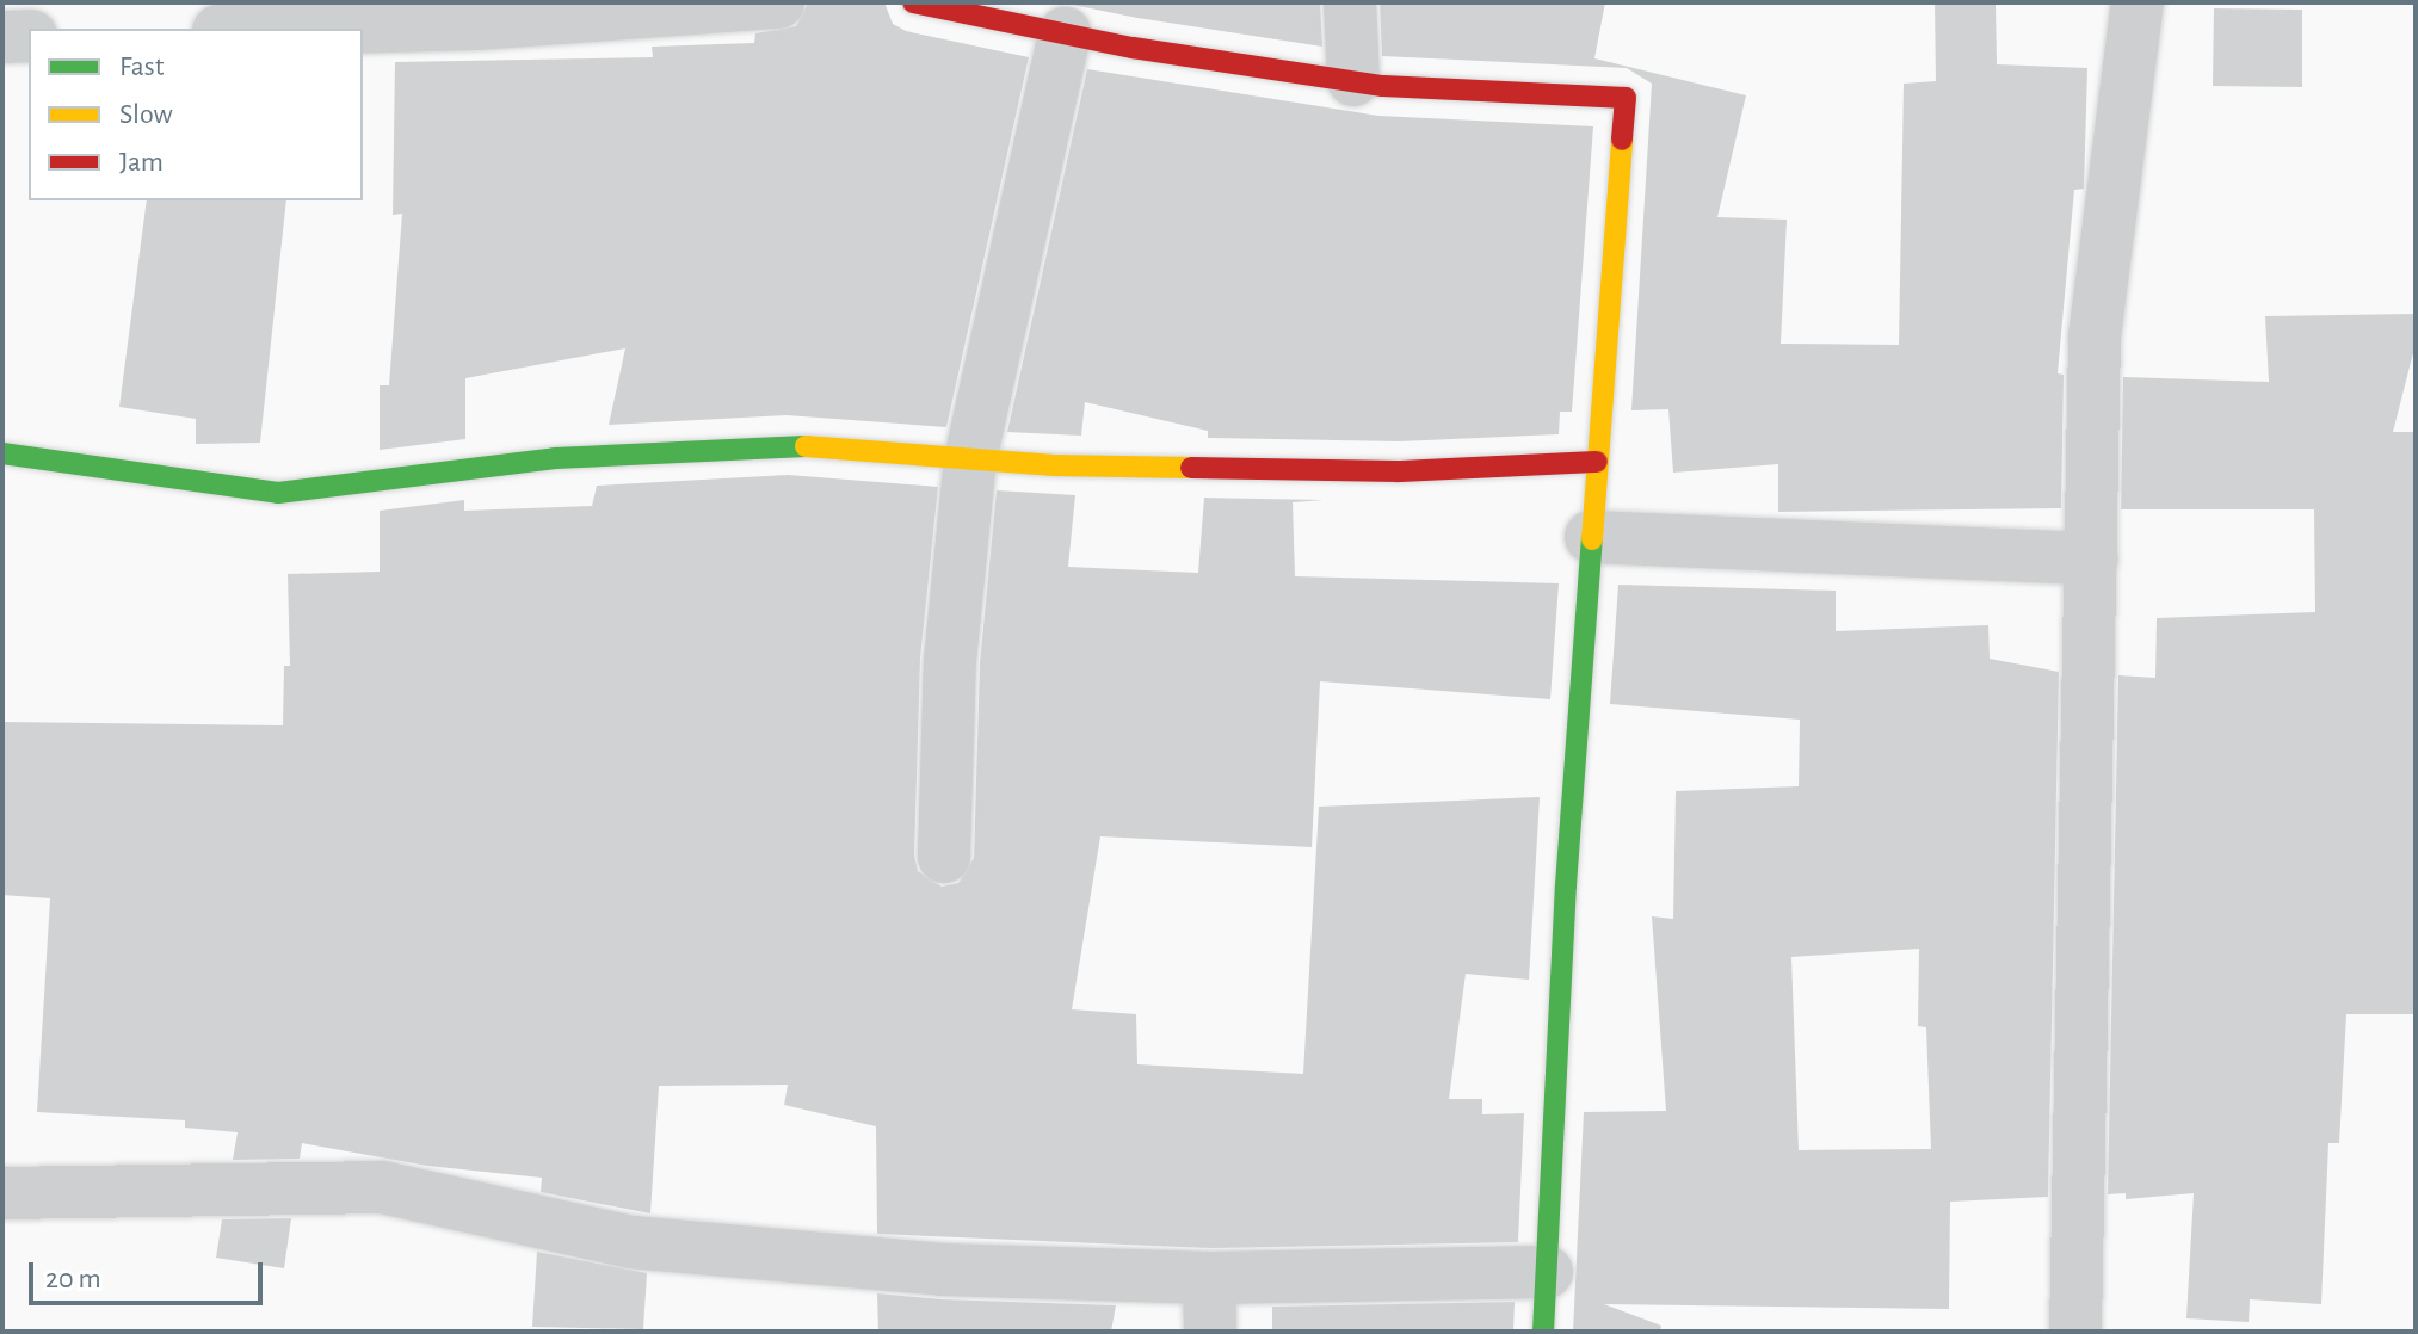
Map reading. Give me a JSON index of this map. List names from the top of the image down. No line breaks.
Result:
{"legend":["Fast","Slow","Jam"],"scale_bar":"20 m"}
